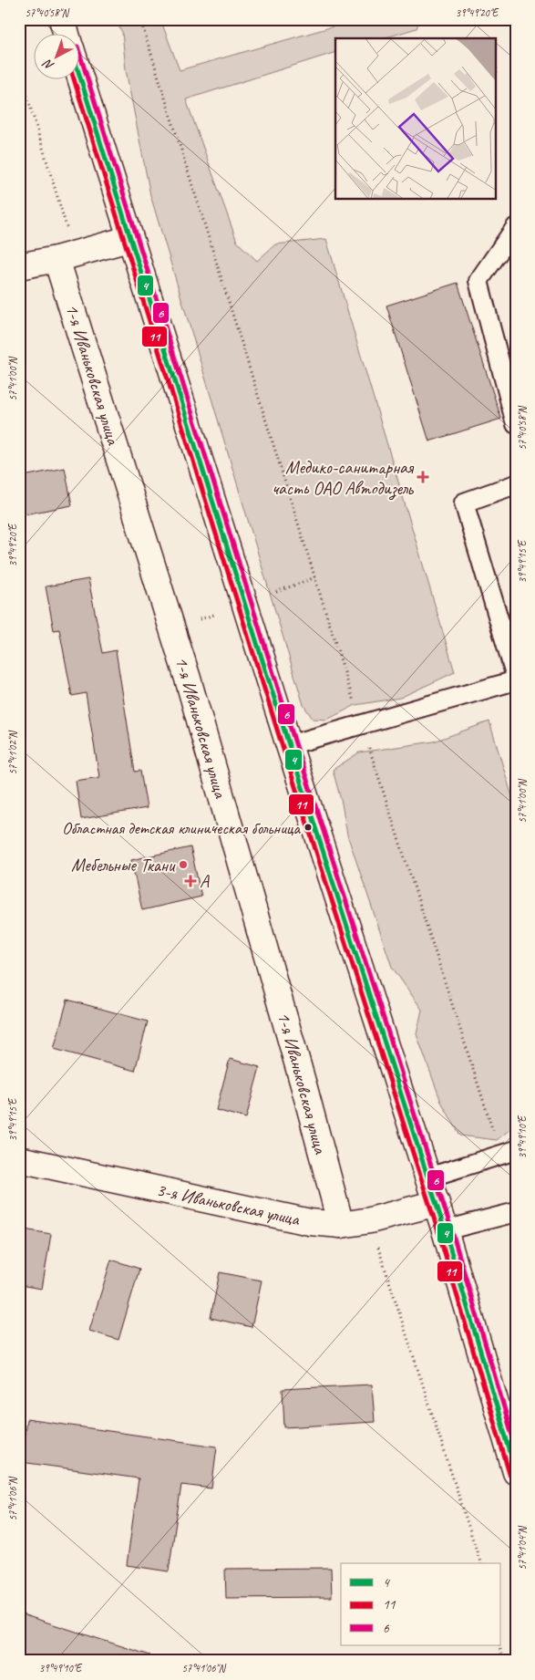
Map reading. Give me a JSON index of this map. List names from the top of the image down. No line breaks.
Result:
{"streets":{"main road":["1-я Иваньковская улица","3-я Иваньковская улица"]},"crossings":[["1-я Иваньковская улица","3-я Иваньковская улица"]],"places":{"health":["Медико-санитарная часть ОАО Автодизель","А"],"other":["Областная детская клиническая больница","Мебельные Ткани"]},"lines":["transit line 6","transit line 4","transit line 11"],"legend":["4","11","6"],"north":"bottom left","coordinates":["57°40'58\"N","39°49'20\"E","57°41'00\"N","39°49'15\"E","57°41'02\"N","39°49'10\"E","57°41'06\"N","57°41'04\"N"]}
